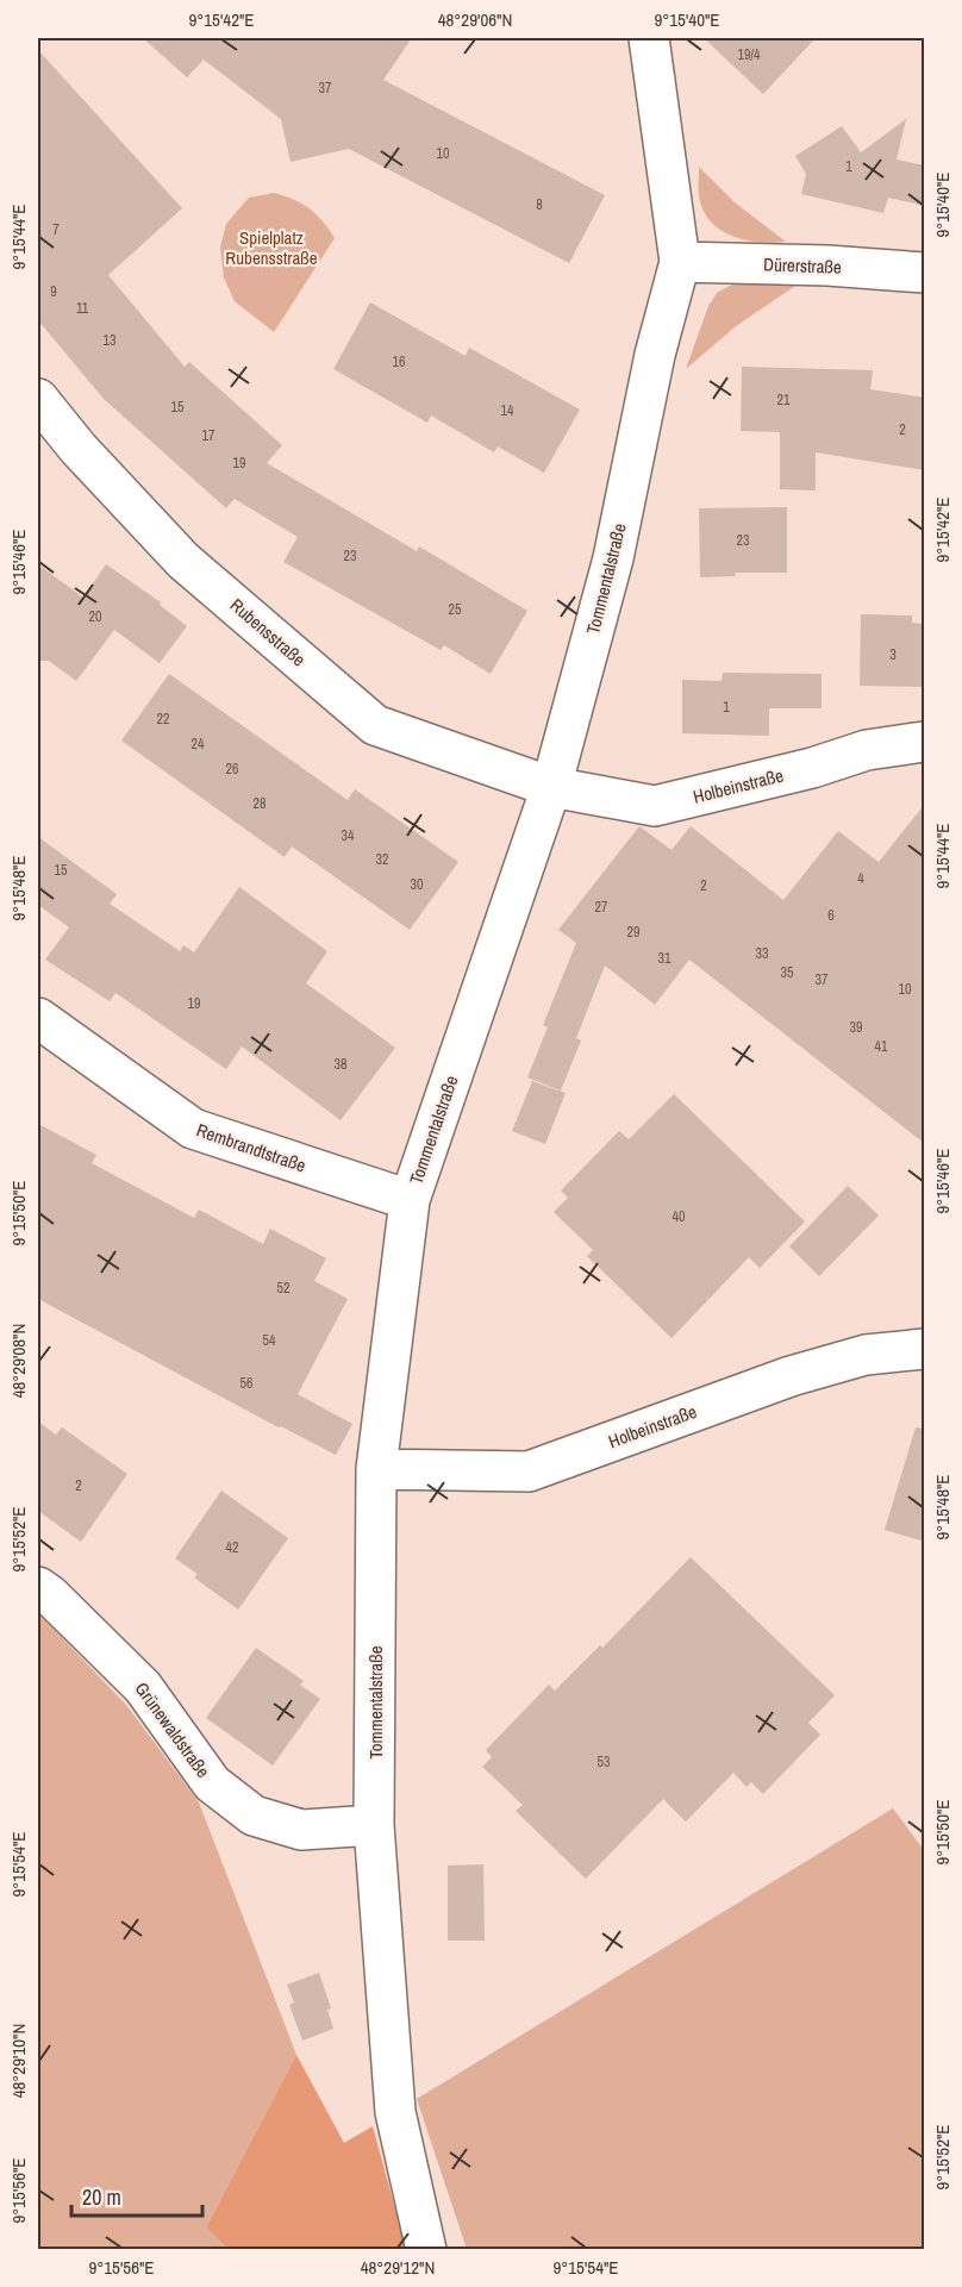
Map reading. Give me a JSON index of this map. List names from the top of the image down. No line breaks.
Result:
{"streets":{"street":["Dürerstraße","Tommentalstraße","Rubensstraße","Holbeinstraße","Rembrandtstraße","Grünewaldstraße"]},"crossings":[["Dürerstraße","Tommentalstraße"],["Tommentalstraße","Rubensstraße"],["Tommentalstraße","Holbeinstraße"],["Tommentalstraße","Rembrandtstraße"],["Tommentalstraße","Grünewaldstraße"],["Rubensstraße","Holbeinstraße"]],"parks":["Spielplatz Rubensstraße"],"house_numbers":["19/4","37","10","1","8","7","9","11","13","16","21","15","14","2","17","19","23","23","25","20","3","1","22","24","26","28","34","32","15","4","30","2","27","6","29","33","31","35","37","10","19","39","41","38","40","52","54","56","2","42","53"],"scale_bar":"20 m","coordinates":["9°15'42\"E","48°29'06\"N","9°15'40\"E","9°15'44\"E","9°15'46\"E","9°15'48\"E","9°15'50\"E","48°29'08\"N","9°15'52\"E","9°15'54\"E","48°29'10\"N","9°15'56\"E","48°29'12\"N"]}
